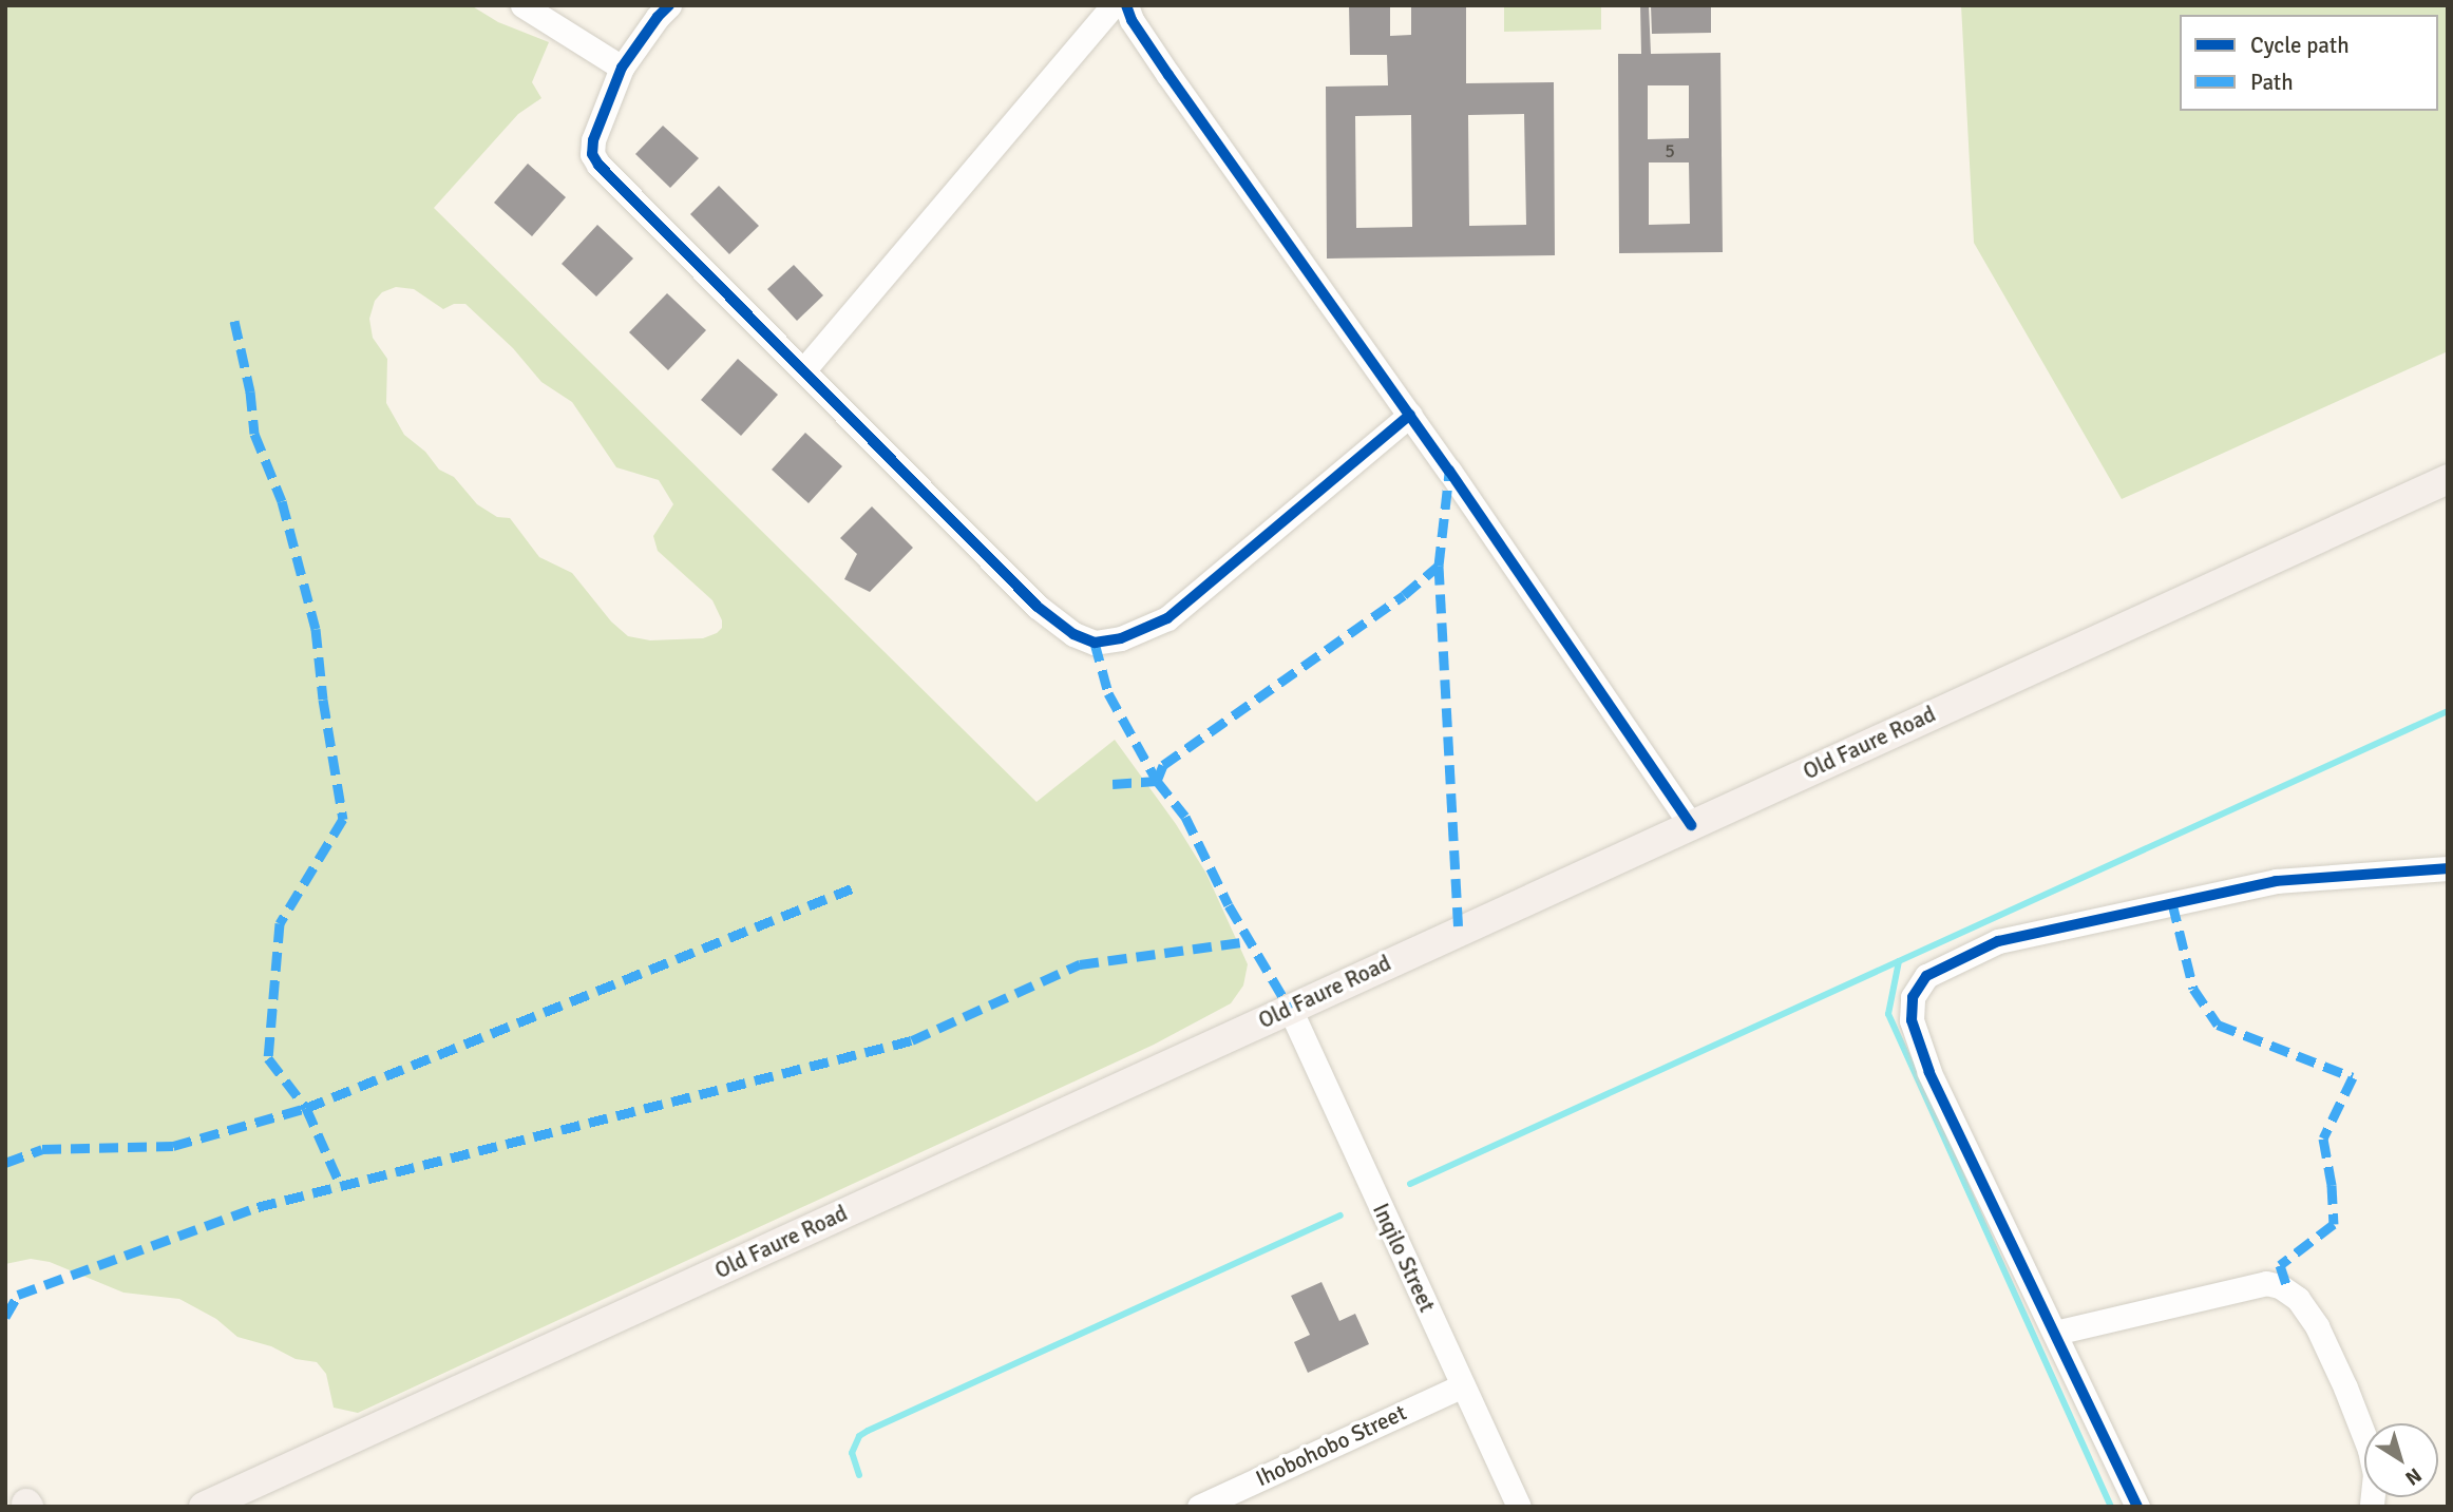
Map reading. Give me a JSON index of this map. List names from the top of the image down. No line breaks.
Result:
{"streets":{"main road":["Old Faure Road"],"street":["Inqilo Street","Ihobohobo Street"]},"crossings":[["Old Faure Road","Inqilo Street"],["Inqilo Street","Ihobohobo Street"]],"house_numbers":["5"],"legend":["Cycle path","Path"],"north":"bottom right"}
